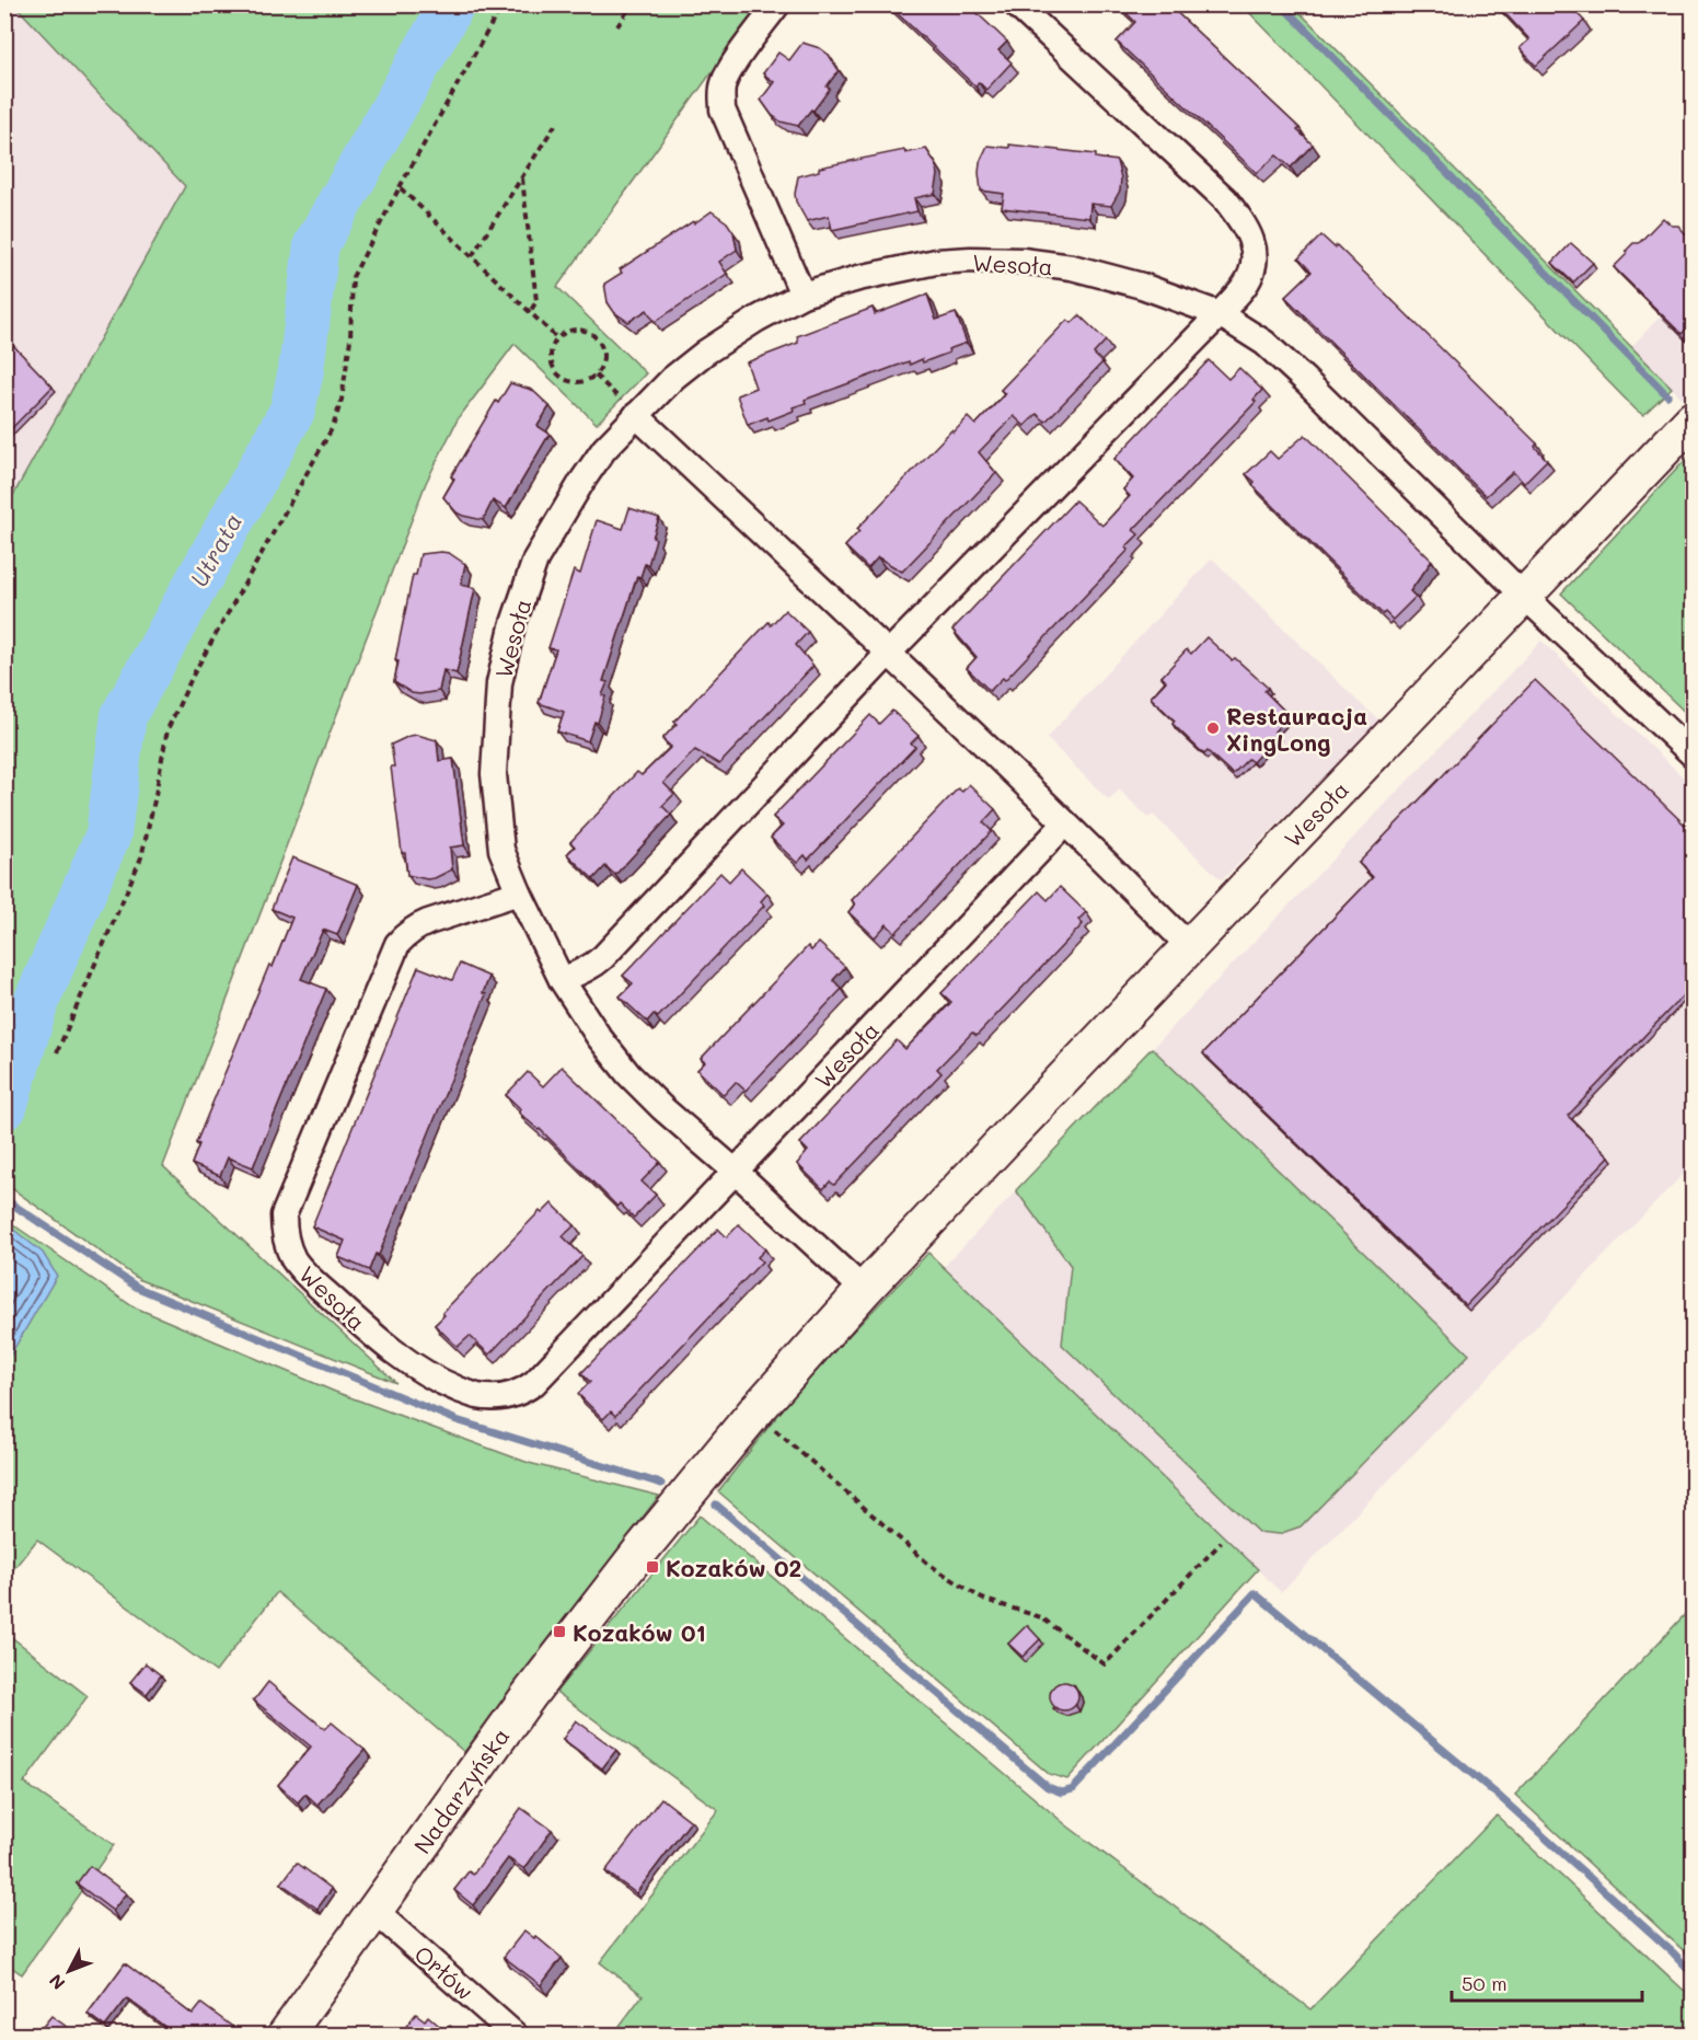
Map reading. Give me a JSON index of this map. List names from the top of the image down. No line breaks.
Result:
{"streets":{"street":["Wesoła","Nadarzyńska","Orłów"]},"crossings":[["Wesoła","Nadarzyńska"],["Nadarzyńska","Orłów"]],"water":["Utrata"],"places":{"other":["Restauracja XingLong"],"transit":["Kozaków 02","Kozaków 01"]},"scale_bar":"50 m","north":"bottom left"}
